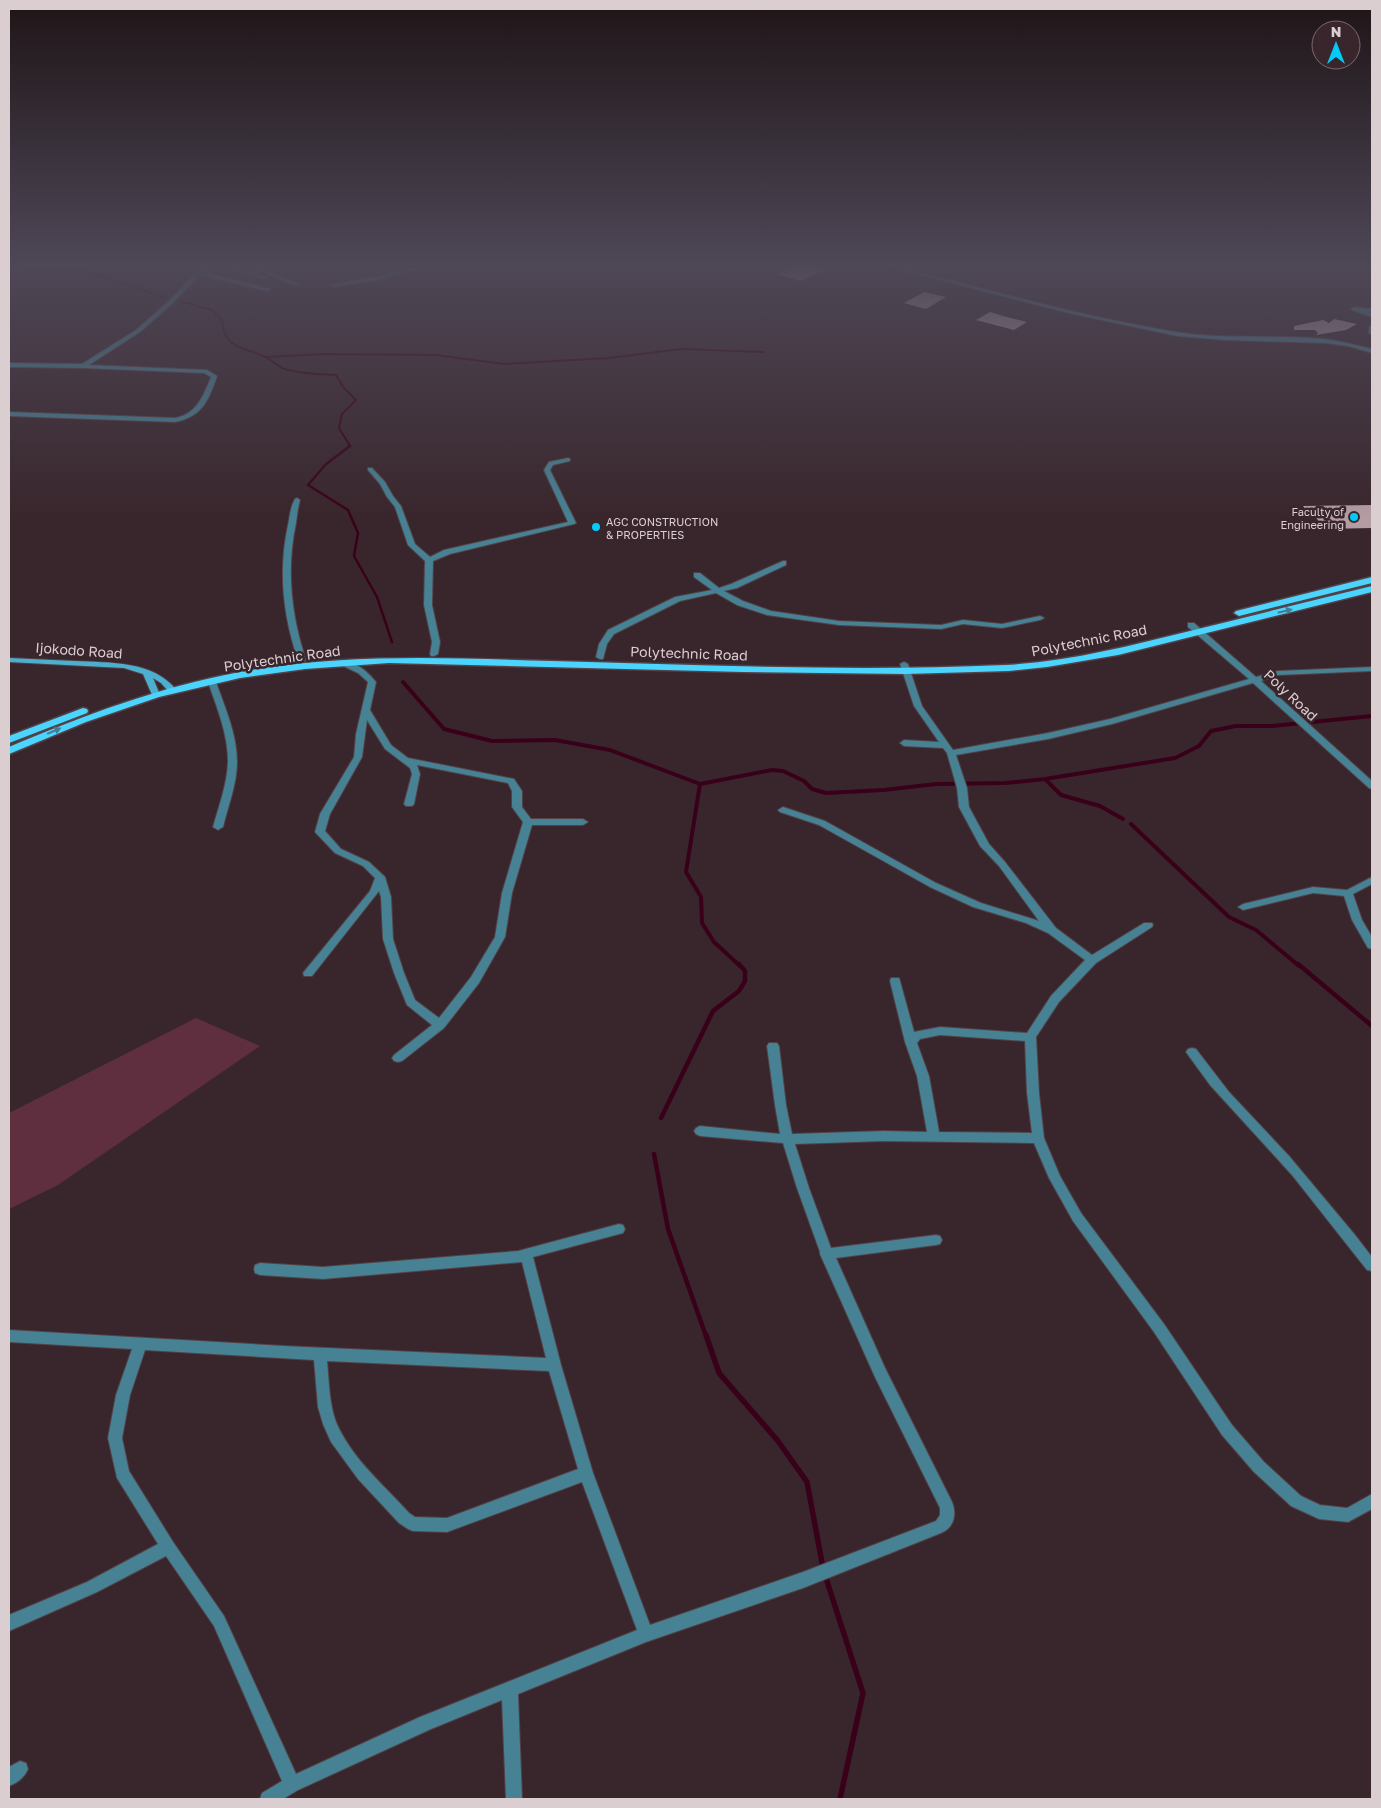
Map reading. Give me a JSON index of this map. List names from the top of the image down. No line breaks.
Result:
{"streets":{"main road":["Polytechnic Road","Ijokodo Road"],"street":["Poly Road"]},"crossings":[["Polytechnic Road","Ijokodo Road"],["Polytechnic Road","Poly Road"]],"places":["Faculty of Engineering","AGC CONSTRUCTION & PROPERTIES"],"north":"top"}
